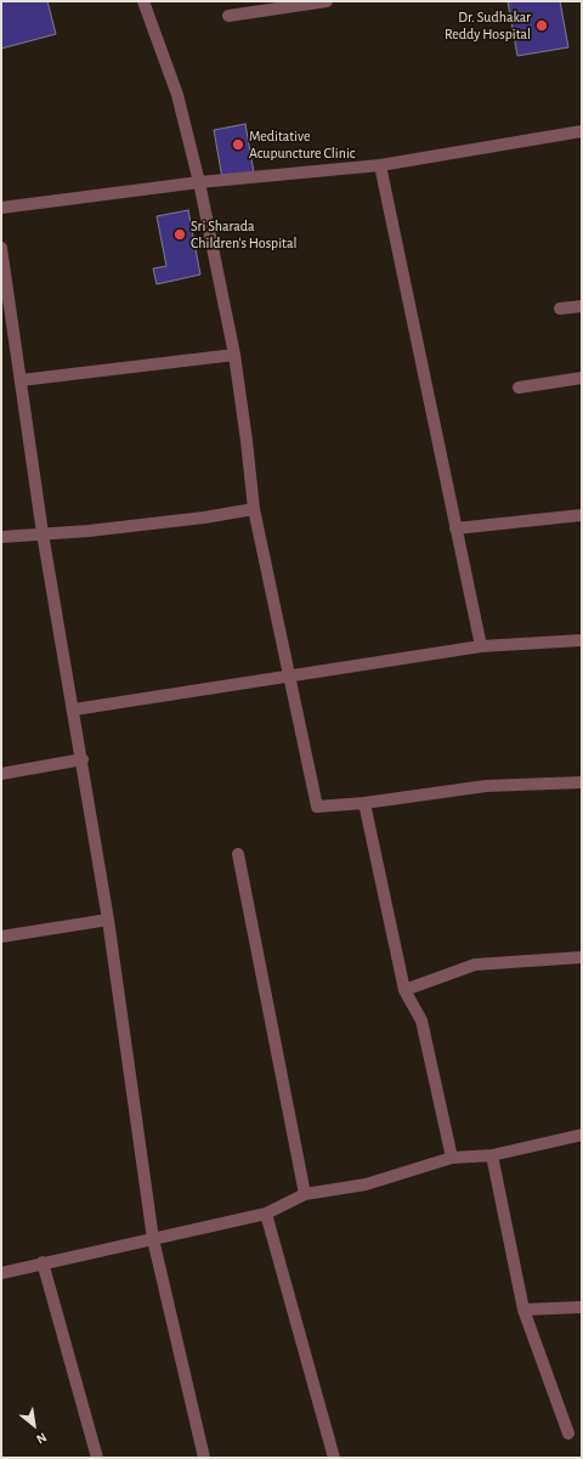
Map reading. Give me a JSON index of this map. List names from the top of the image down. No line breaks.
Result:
{"places":["Dr. Sudhakar Reddy Hospital","Meditative Acupuncture Clinic","Sri Sharada Children's Hospital"],"north":"bottom right"}
